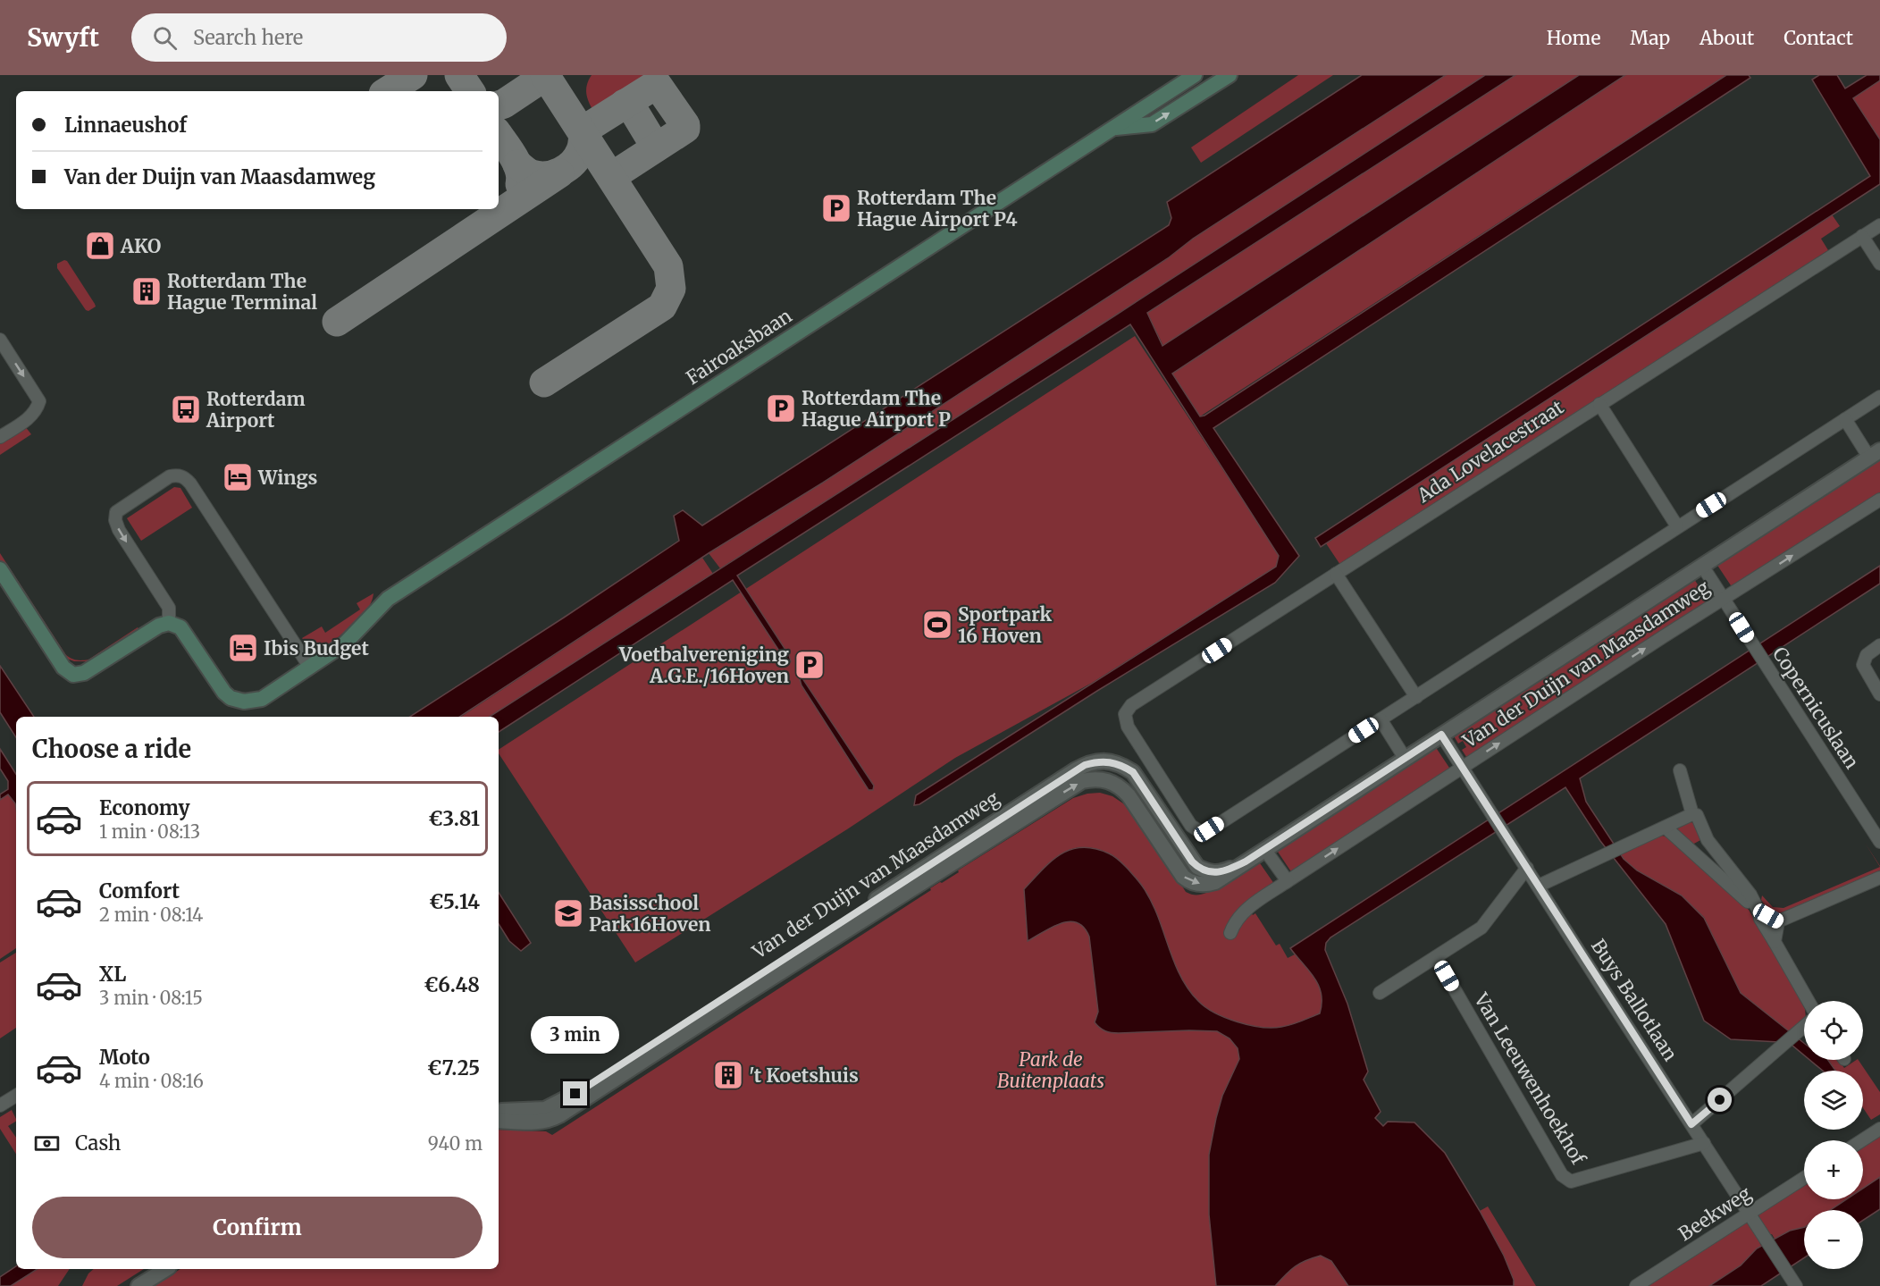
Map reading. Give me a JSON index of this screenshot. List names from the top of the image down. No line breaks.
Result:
{"streets":{"main road":["Fairoaksbaan"],"street":["Ada Lovelacestraat","Van der Duijn van Maasdamweg","Copernicuslaan","Buys Ballotlaan","Van Leeuwenhoekhof","Beekweg"]},"crossings":[["Van der Duijn van Maasdamweg","Copernicuslaan"],["Van der Duijn van Maasdamweg","Buys Ballotlaan"],["Buys Ballotlaan","Van Leeuwenhoekhof"],["Buys Ballotlaan","Beekweg"]],"parks":["Park de Buitenplaats"],"places":{"parking":["Rotterdam The Hague Airport P4","Rotterdam The Hague Airport P","Voetbalvereniging A.G.E./16Hoven"],"shop":["AKO"],"building":["Rotterdam The Hague Terminal","'t Koetshuis"],"bus stop":["Rotterdam Airport"],"hotel":["Wings","Ibis Budget"],"sports":["Sportpark 16 Hoven"],"school or university":["Basisschool Park16Hoven"]},"page":{"header":"Swyft","search":"Search here","nav":["Home","Map","About","Contact"],"banner":["Linnaeushof","Van der Duijn van Maasdamweg"],"heading":"Choose a ride","list":[{"name":"Economy","note":"1 min · 08:13","value":"€3.81"},{"name":"Comfort","note":"2 min · 08:14","value":"€5.14"},{"name":"XL","note":"3 min · 08:15","value":"€6.48"},{"name":"Moto","note":"4 min · 08:16","value":"€7.25"}],"map_buttons":["+","−"],"bubble":"3 min","pay":["Cash","940 m"],"buttons":"Confirm"}}
